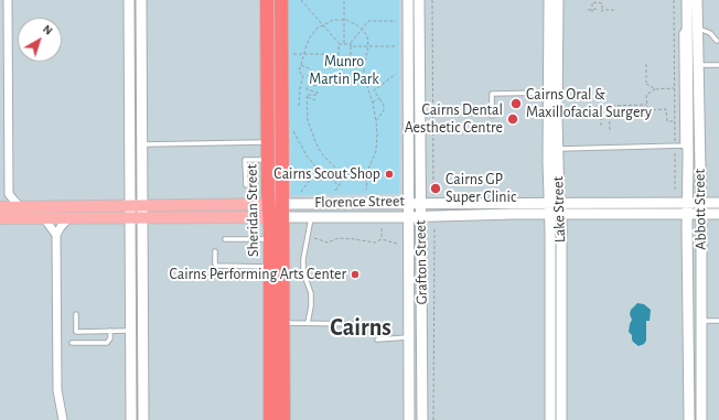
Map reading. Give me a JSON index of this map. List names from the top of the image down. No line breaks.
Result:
{"streets":{"highway":["Sheridan Street"],"main road":["Florence Street"],"street":["Lake Street","Abbott Street","Grafton Street"]},"crossings":[["Florence Street","Lake Street"],["Florence Street","Abbott Street"],["Florence Street","Sheridan Street"],["Florence Street","Grafton Street"]],"districts":["Cairns"],"parks":["Munro Martin Park"],"places":["Cairns Oral & Maxillofacial Surgery","Cairns Dental Aesthetic Centre","Cairns Scout Shop","Cairns GP Super Clinic","Cairns Performing Arts Center"],"north":"top right"}
